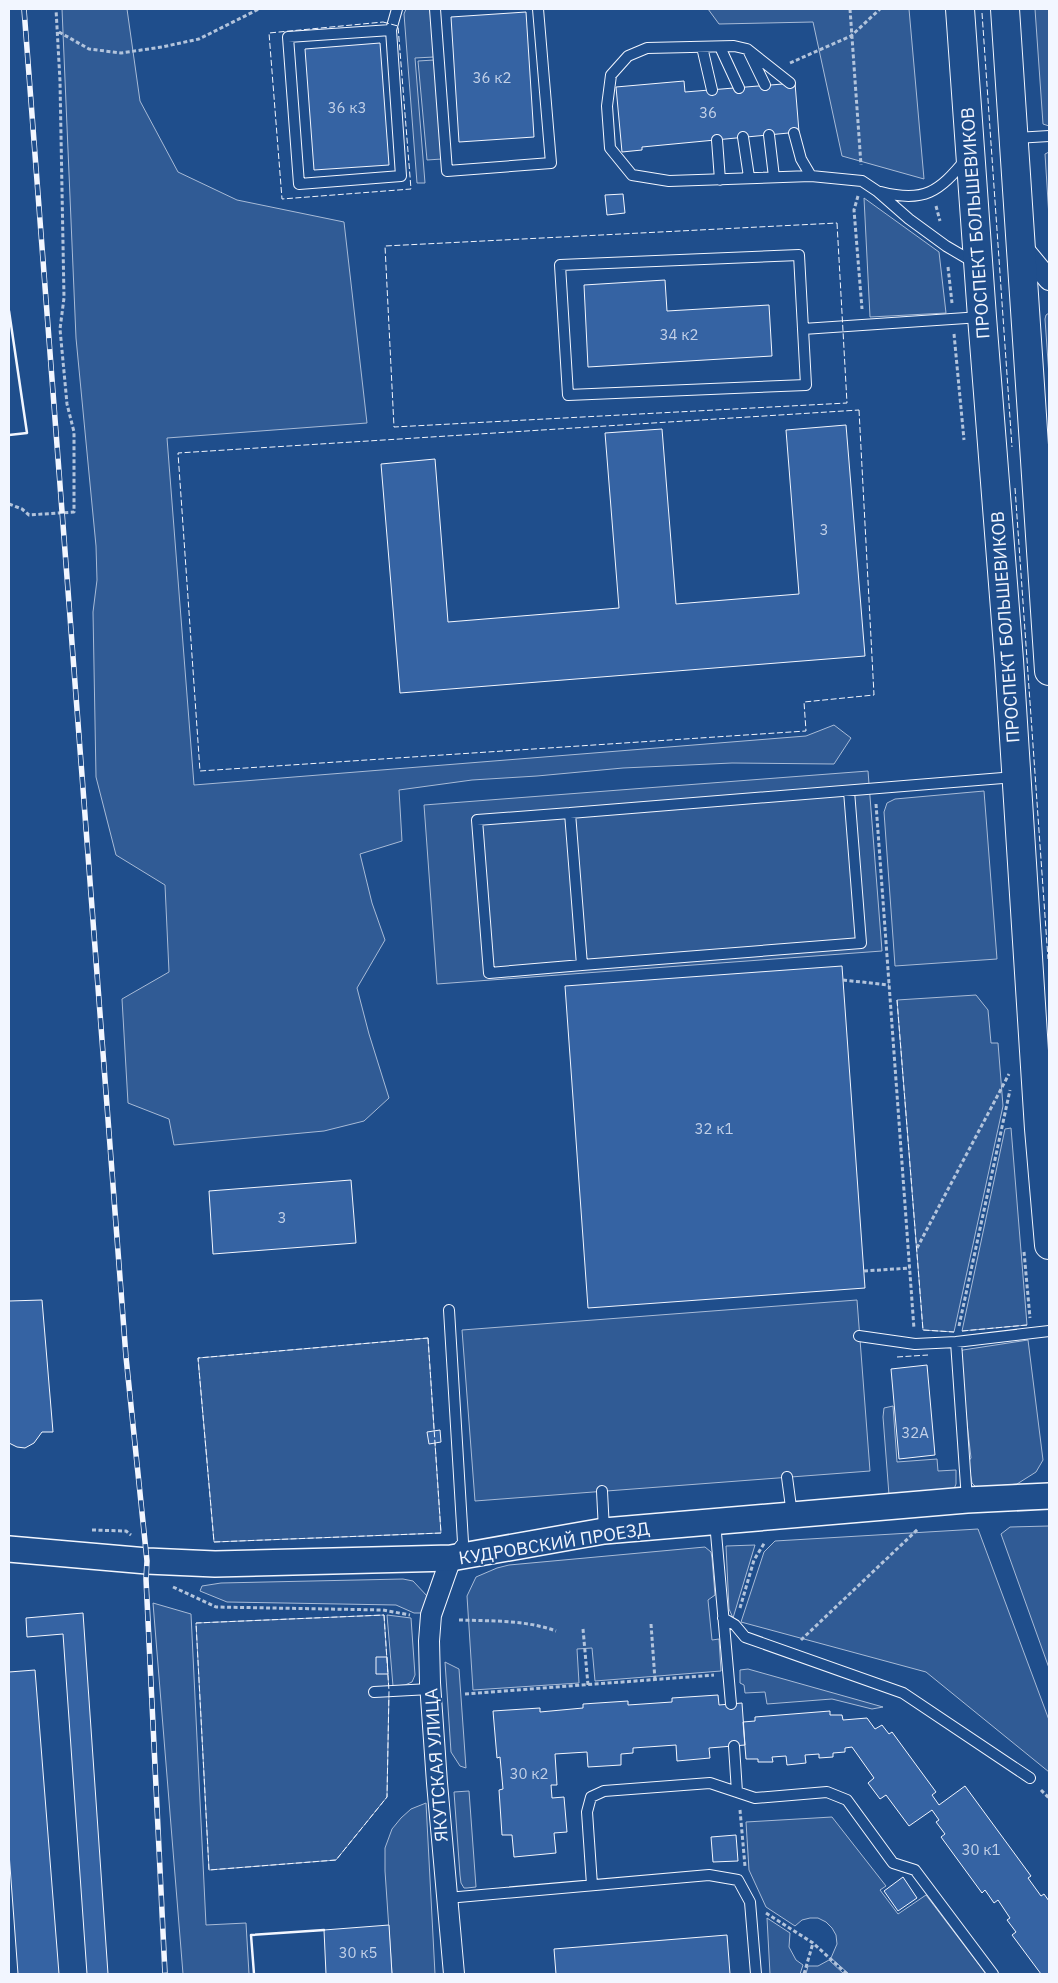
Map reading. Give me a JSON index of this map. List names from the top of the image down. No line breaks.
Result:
{"streets":{"main road":["ПРОСПЕКТ БОЛЬШЕВИКОВ"],"street":["КУДРОВСКИЙ ПРОЕЗД","ЯКУТСКАЯ УЛИЦА"]},"crossings":[["КУДРОВСКИЙ ПРОЕЗД","ЯКУТСКАЯ УЛИЦА"]],"house_numbers":["36 к2","36 к3","36","34 к2","3","32 к1","3","32А","30 к2","30 к1","30 к5"]}
